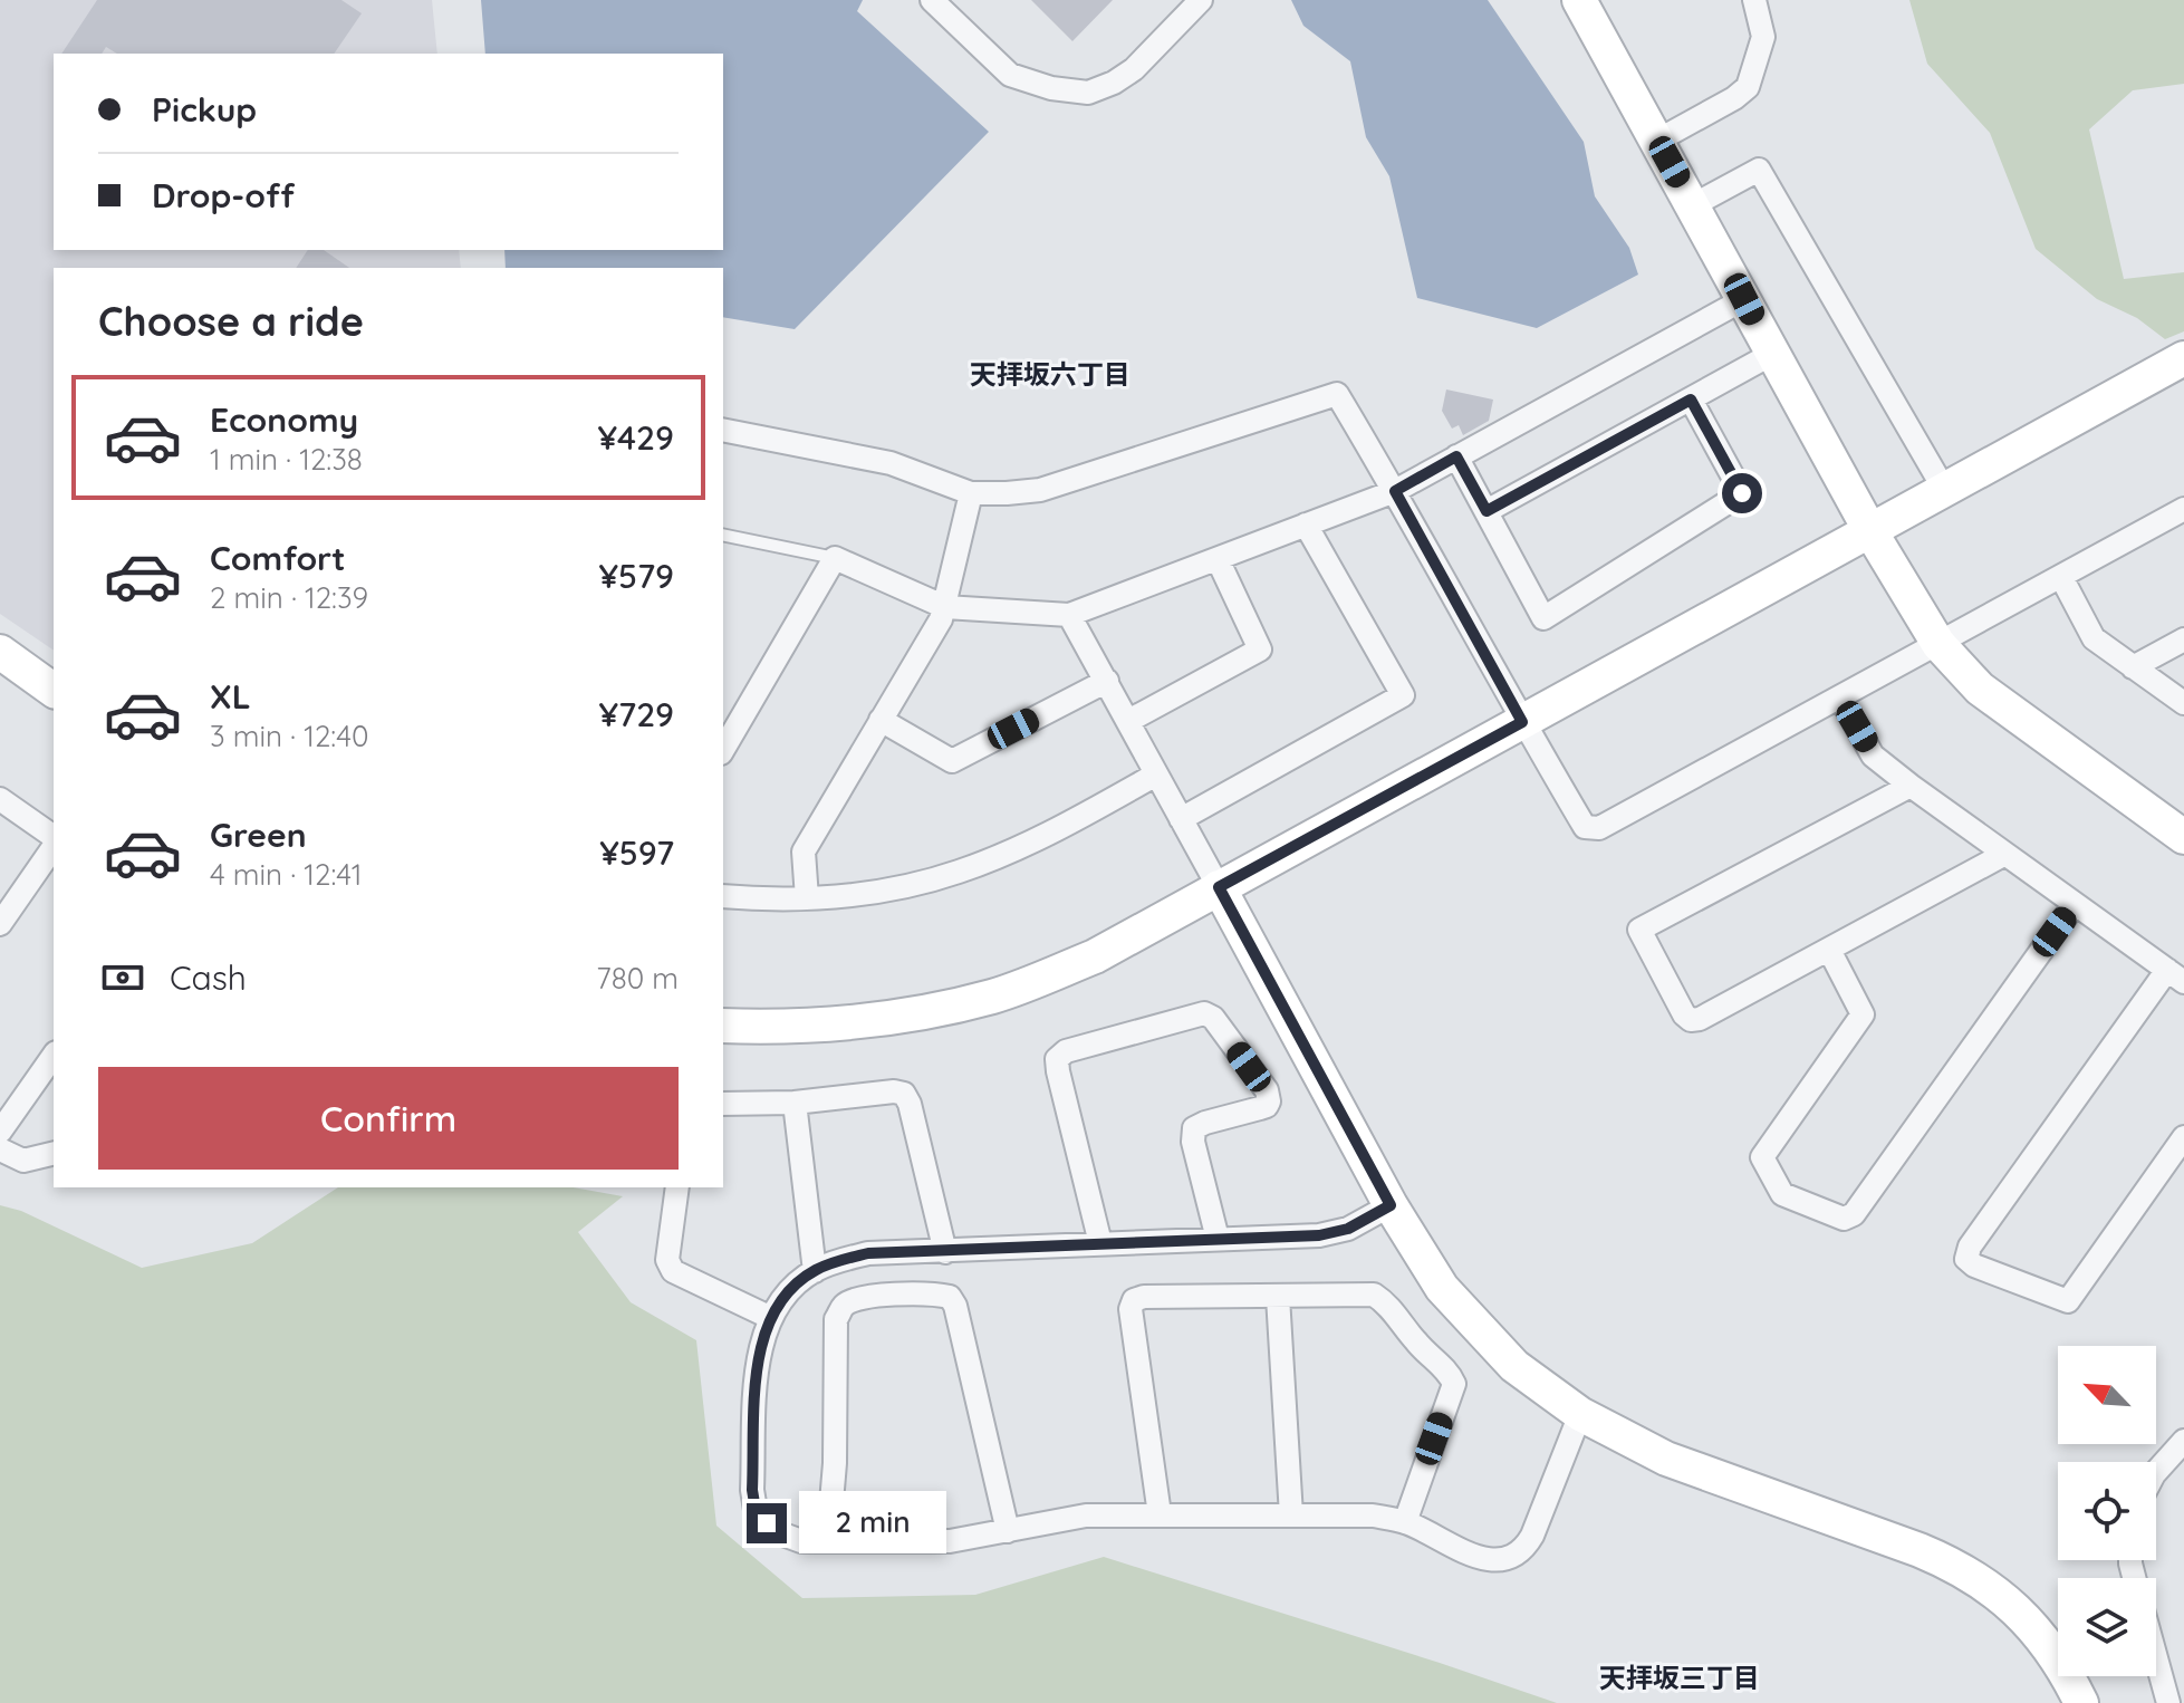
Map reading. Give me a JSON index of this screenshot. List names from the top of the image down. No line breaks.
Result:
{"districts":["天拝坂六丁目","天拝坂三丁目"],"north":"top left","page":{"banner":["Pickup","Drop-off"],"heading":"Choose a ride","list":[{"name":"Economy","note":"1 min · 12:38","value":"¥429"},{"name":"Comfort","note":"2 min · 12:39","value":"¥579"},{"name":"XL","note":"3 min · 12:40","value":"¥729"},{"name":"Green","note":"4 min · 12:41","value":"¥597"}],"pay":["Cash","780 m"],"buttons":"Confirm","bubble":"2 min"}}
